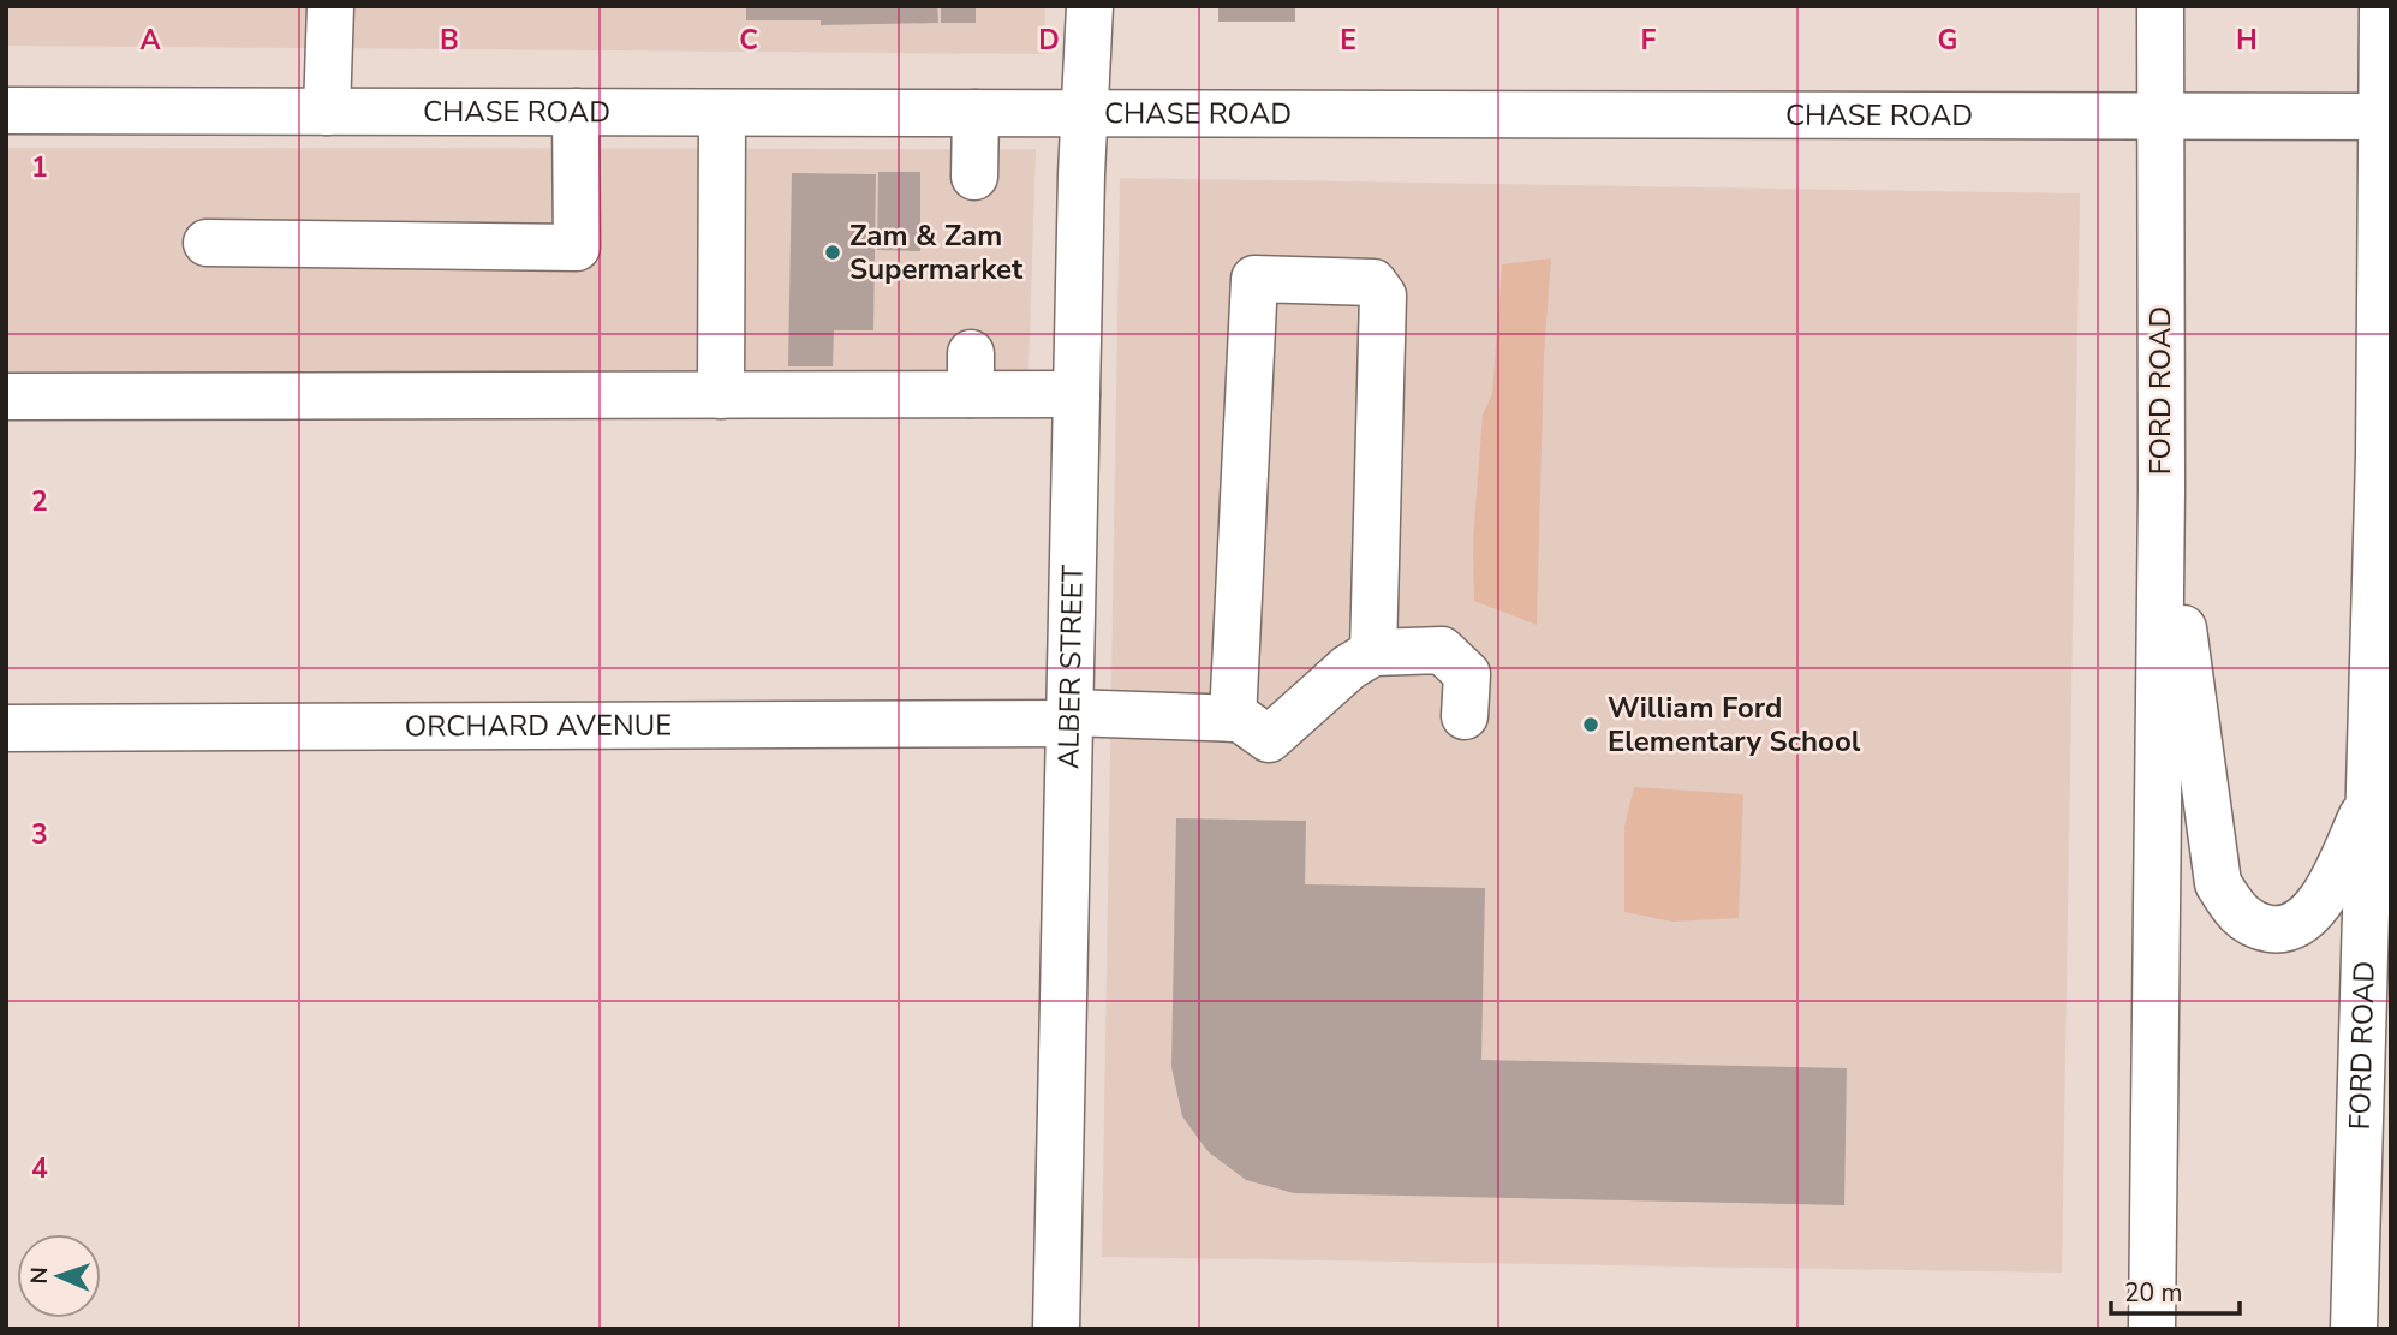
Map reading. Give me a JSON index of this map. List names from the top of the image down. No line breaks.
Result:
{"streets":{"street":["CHASE ROAD","FORD ROAD","ALBER STREET","ORCHARD AVENUE"]},"crossings":[["CHASE ROAD","FORD ROAD"],["CHASE ROAD","ALBER STREET"],["ALBER STREET","ORCHARD AVENUE"]],"places":["Zam & Zam Supermarket","William Ford Elementary School"],"scale_bar":"20 m","north":"left","grid":{"columns":["A","B","C","D","E","F","G","H"],"rows":["1","2","3","4"]}}
